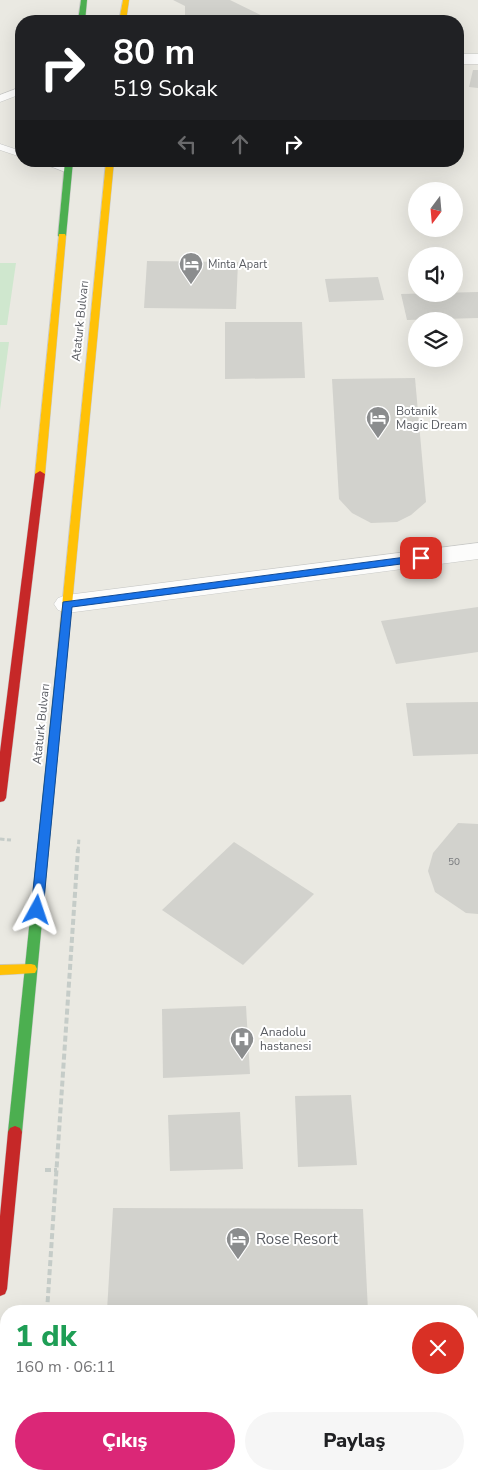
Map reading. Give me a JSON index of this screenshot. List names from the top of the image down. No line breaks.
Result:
{"streets":{"main road":["Ataturk Bulvarı"]},"places":{"hotel":["Minta Apart","Botanik Magic Dream","Rose Resort"],"hospital":["Anadolu hastanesi"]},"house_numbers":["50"],"north":"bottom","page":{"turn":["80 m","519 Sokak"],"heading":["1 dk","160 m · 06:11"],"buttons":["Çıkış","Paylaş"]}}
